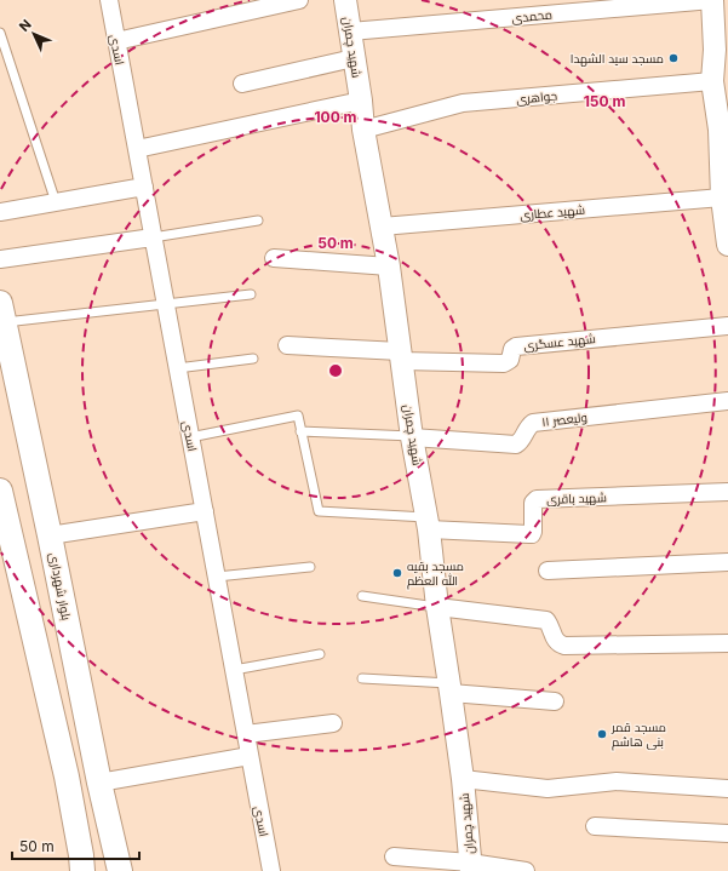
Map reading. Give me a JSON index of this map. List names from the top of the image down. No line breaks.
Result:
{"streets":{"main road":["بلوار شهرداری"],"street":["محمدی","شهید چمران","اسدی","جواهری","شهید عطاری","شهید عسگری","ولیعصر ۱۱","شهید باقری"]},"crossings":[["محمدی","شهید چمران"],["شهید چمران","جواهری"],["شهید چمران","شهید عطاری"],["شهید چمران","شهید عسگری"],["شهید چمران","ولیعصر ۱۱"],["شهید چمران","شهید باقری"]],"places":["مسجد سید الشهدا","مسجد بقیه الله العظم","مسجد قمر بنی هاشم"],"scale_bar":"50 m","north":"top left","rings":["150 m","100 m","50 m"]}
